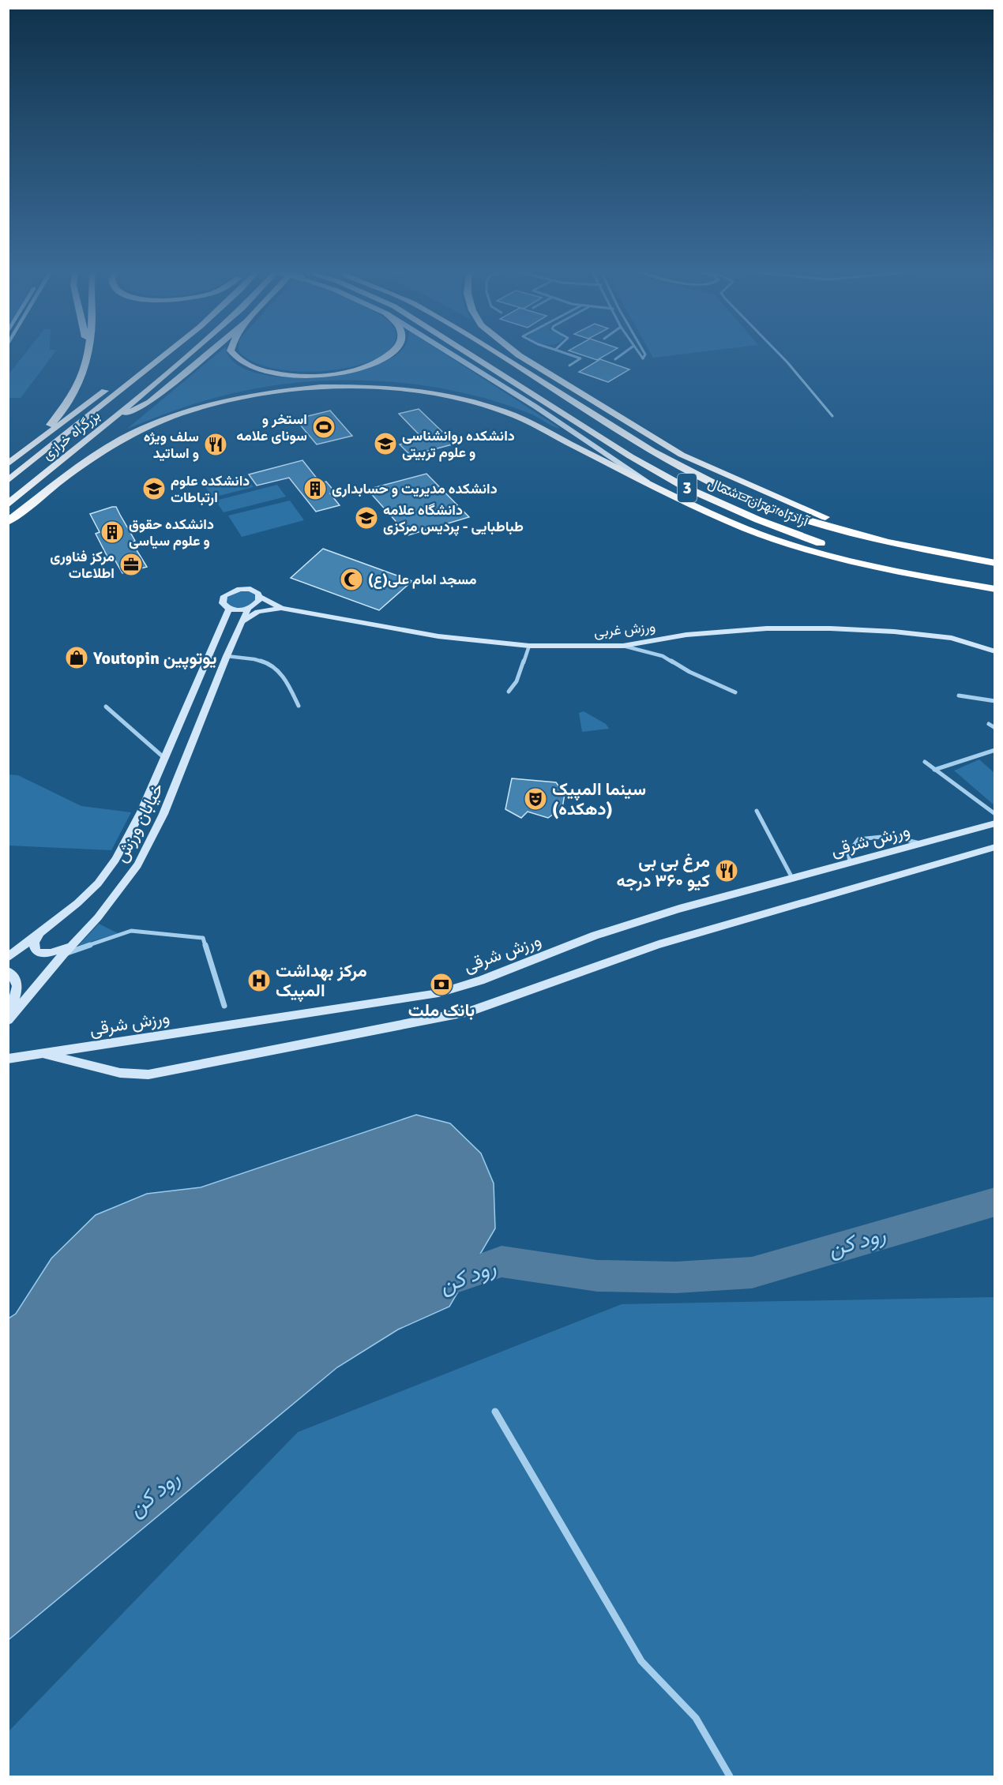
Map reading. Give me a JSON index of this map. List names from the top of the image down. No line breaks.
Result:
{"streets":{"highway":["بزرگراه خرازی","3","آزادراه تهران - شمال"],"street":["ورزش غربی","خیابان ورزش","ورزش شرقی"]},"crossings":[["ورزش غربی","خیابان ورزش"]],"water":["رود کن"],"places":{"sports":["استخر و سونای علامه"],"school or university":["دانشکده روانشناسی و علوم تربیتی","دانشکده علوم ارتباطات","دانشگاه علامه طباطبایی - پردیس مرکزی"],"restaurant":["سلف ویژه و اساتید","مرغ بی بی کیو ۳۶۰ درجه"],"building":["دانشکده مدیریت و حسابداری","دانشکده حقوق و علوم سیاسی"],"office":["مرکز فناوری اطلاعات"],"mosque":["مسجد امام علی(ع)"],"shop":["Youtopin یوتوپین"],"theatre":["سینما المپیک (دهکده)"],"hospital":["مرکز بهداشت المپیک"],"bank":["بانک ملت"]}}
